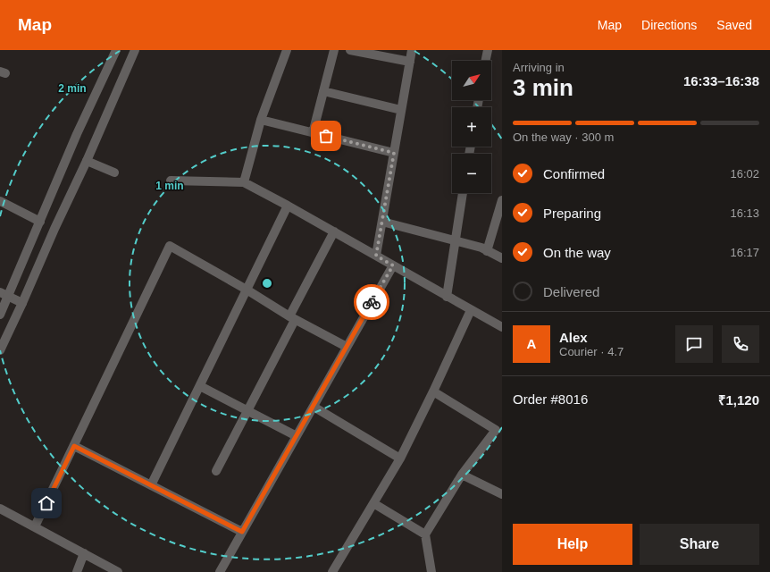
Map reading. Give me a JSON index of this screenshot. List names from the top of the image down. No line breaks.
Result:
{"north":"top right","page":{"header":"Map","nav":["Map","Directions","Saved"],"heading":["3 min","Arriving in","16:33–16:38"],"panel":["Alex","Courier · 4.7","Order #8016","₹1,120"],"map_buttons":["+","−"],"bar":"On the way · 300 m","list":[["Confirmed","16:02"],["Preparing","16:13"],["On the way","16:17"],"Delivered"],"round":"A","buttons":["Help","Share"]},"rings":["2 min","1 min"]}
